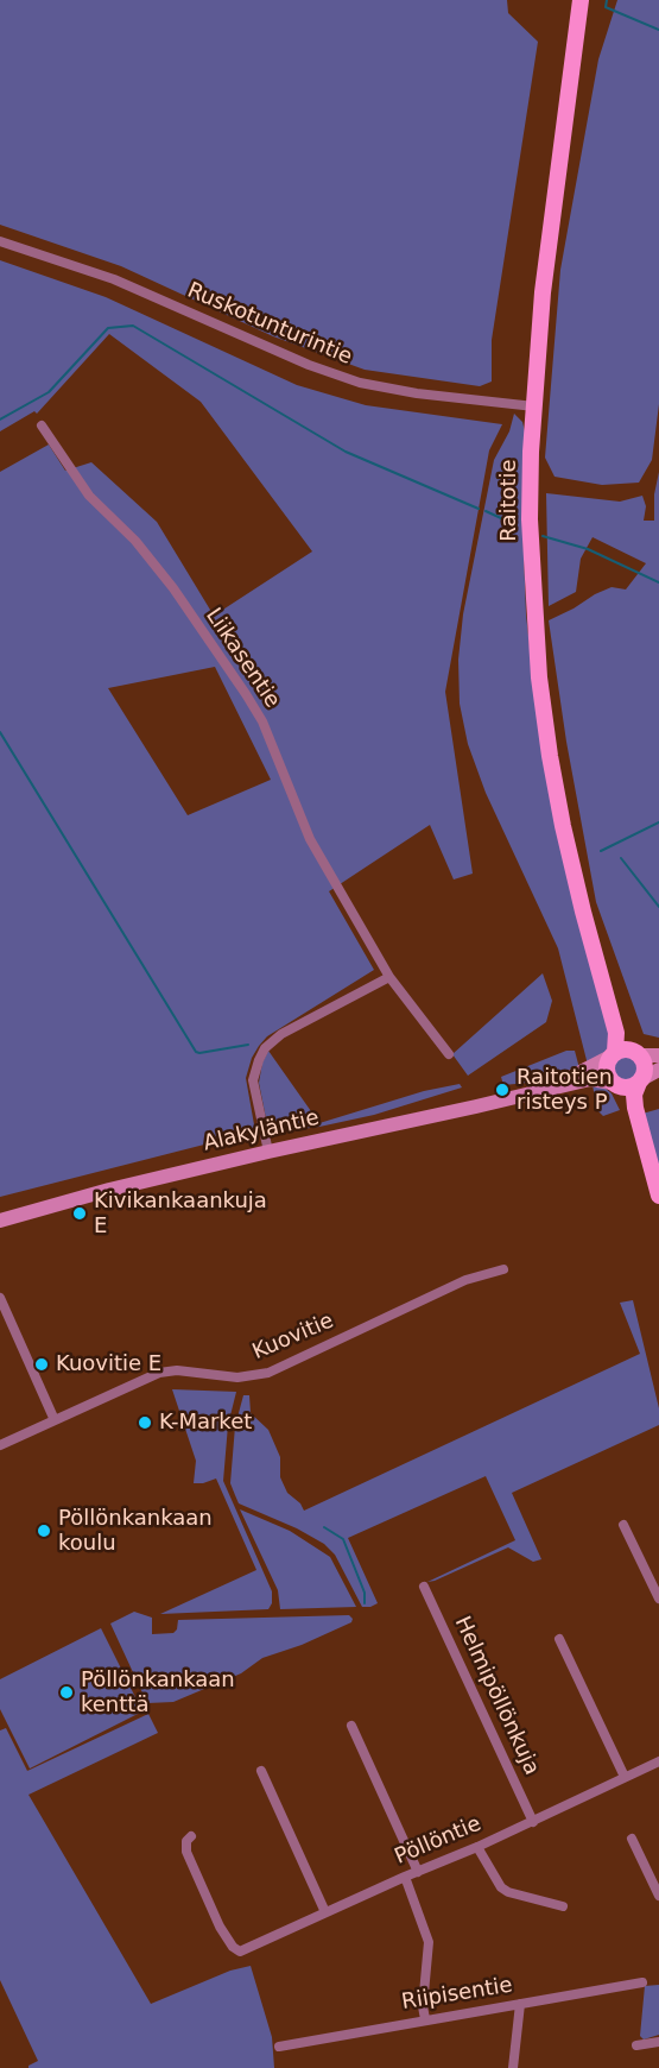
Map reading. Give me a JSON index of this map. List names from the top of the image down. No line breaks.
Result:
{"streets":{"main road":["Raitotie","Alakyläntie"],"street":["Ruskotunturintie","Liikasentie","Kuovitie","Helmipöllönkuja","Pöllöntie","Riipisentie"]},"crossings":[["Ruskotunturintie","Raitotie"],["Raitotie","Alakyläntie"],["Helmipöllönkuja","Pöllöntie"]],"places":["Raitotien risteys P","Kivikankaankuja E","Kuovitie E","K-Market","Pöllönkankaan koulu","Pöllönkankaan kenttä"]}
